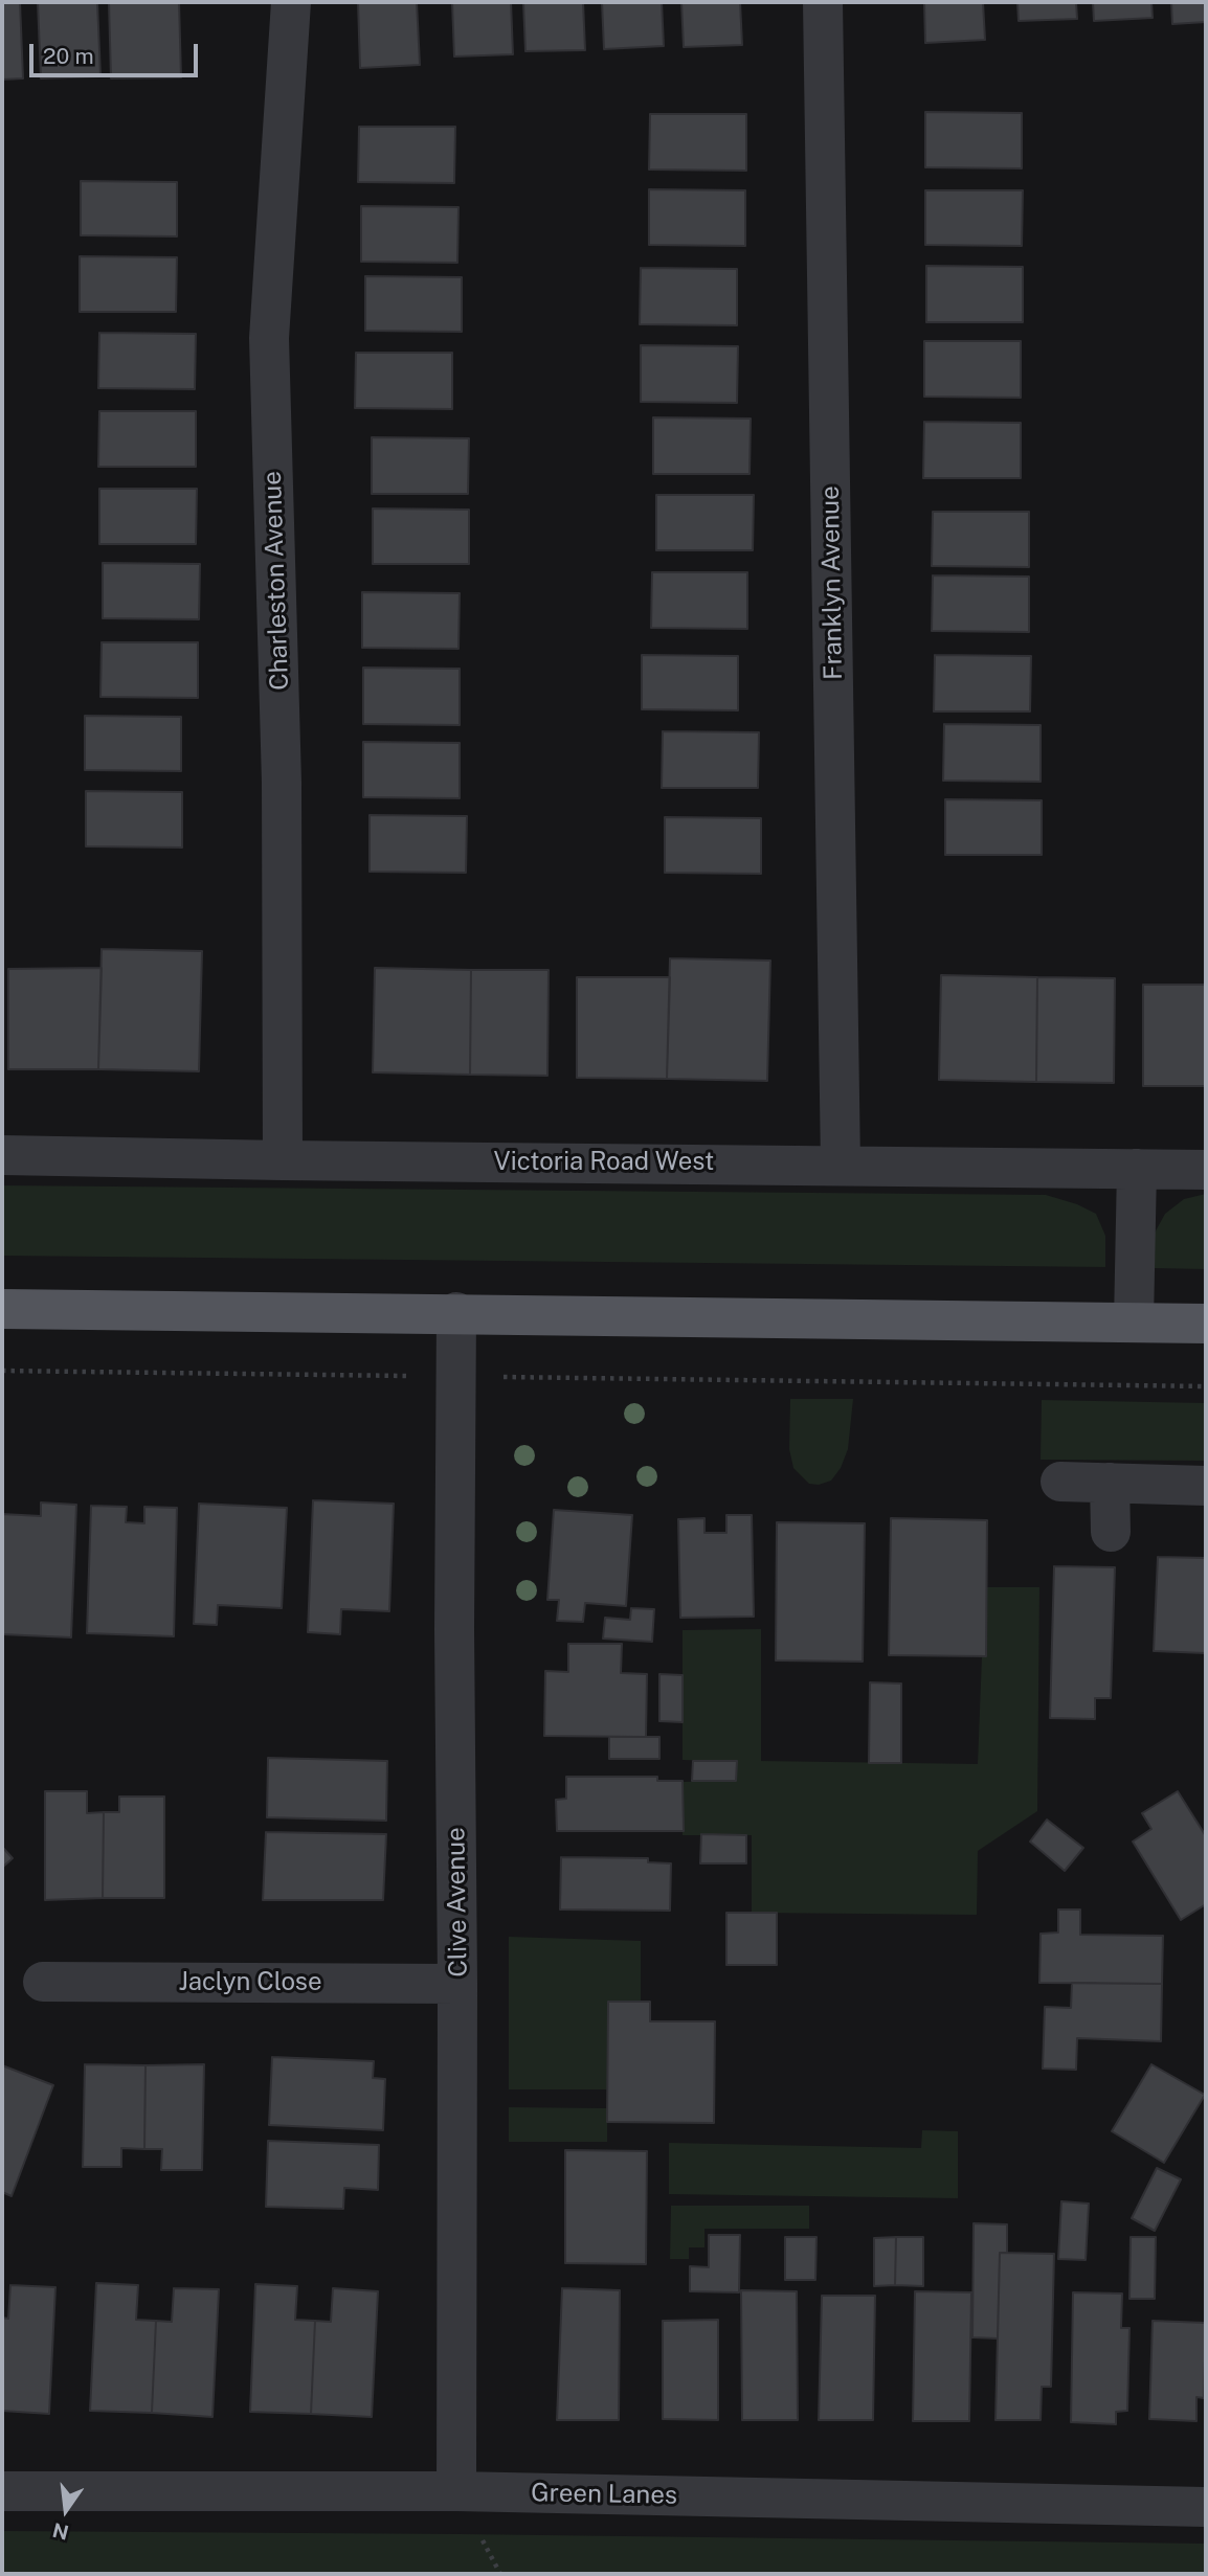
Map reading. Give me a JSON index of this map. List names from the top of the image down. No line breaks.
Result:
{"streets":{"street":["Charleston Avenue","Franklyn Avenue","Victoria Road West","Clive Avenue","Jaclyn Close","Green Lanes"]},"crossings":[["Charleston Avenue","Victoria Road West"],["Franklyn Avenue","Victoria Road West"],["Clive Avenue","Jaclyn Close"],["Clive Avenue","Green Lanes"]],"scale_bar":"20 m","north":"bottom"}
